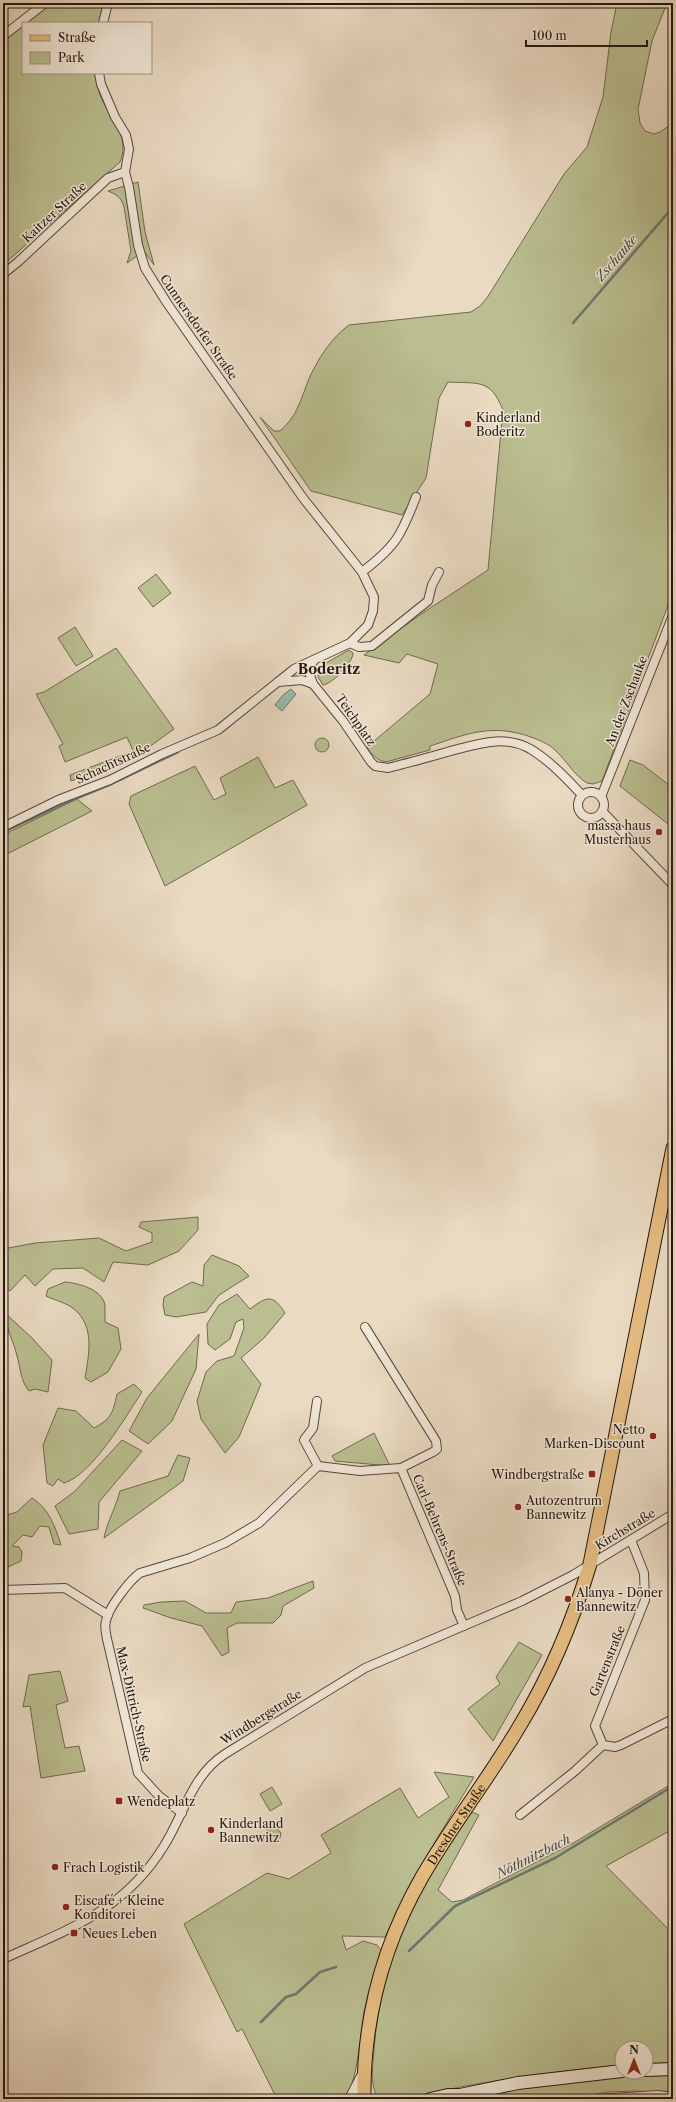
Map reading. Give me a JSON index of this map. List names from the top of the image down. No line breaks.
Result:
{"streets":{"main road":["Dresdner Straße"],"street":["Kaitzer Straße","Cunnersdorfer Straße","An der Zschauke","Teichplatz","Schachtstraße","Kirchstraße","Carl-Behrens-Straße","Gartenstraße","Max-Dittrich-Straße","Windbergstraße"]},"crossings":[["Kaitzer Straße","Cunnersdorfer Straße"],["An der Zschauke","Teichplatz"],["Kirchstraße","Gartenstraße"],["Kirchstraße","Windbergstraße"],["Kirchstraße","Dresdner Straße"],["Carl-Behrens-Straße","Windbergstraße"],["Max-Dittrich-Straße","Windbergstraße"],["Windbergstraße","Dresdner Straße"]],"districts":["Boderitz"],"water":["Zschauke","Nöthnitzbach"],"places":{"other":["Kinderland Boderitz","massa haus Musterhaus","Netto Marken-Discount","Autozentrum Bannewitz","Alanya - Döner Bannewitz","Kinderland Bannewitz","Frach Logistik","Eiscafé + Kleine Konditorei"],"transit":["Windbergstraße","Wendeplatz","Neues Leben"]},"legend":["Straße","Park"],"scale_bar":"100 m","north":"top"}
